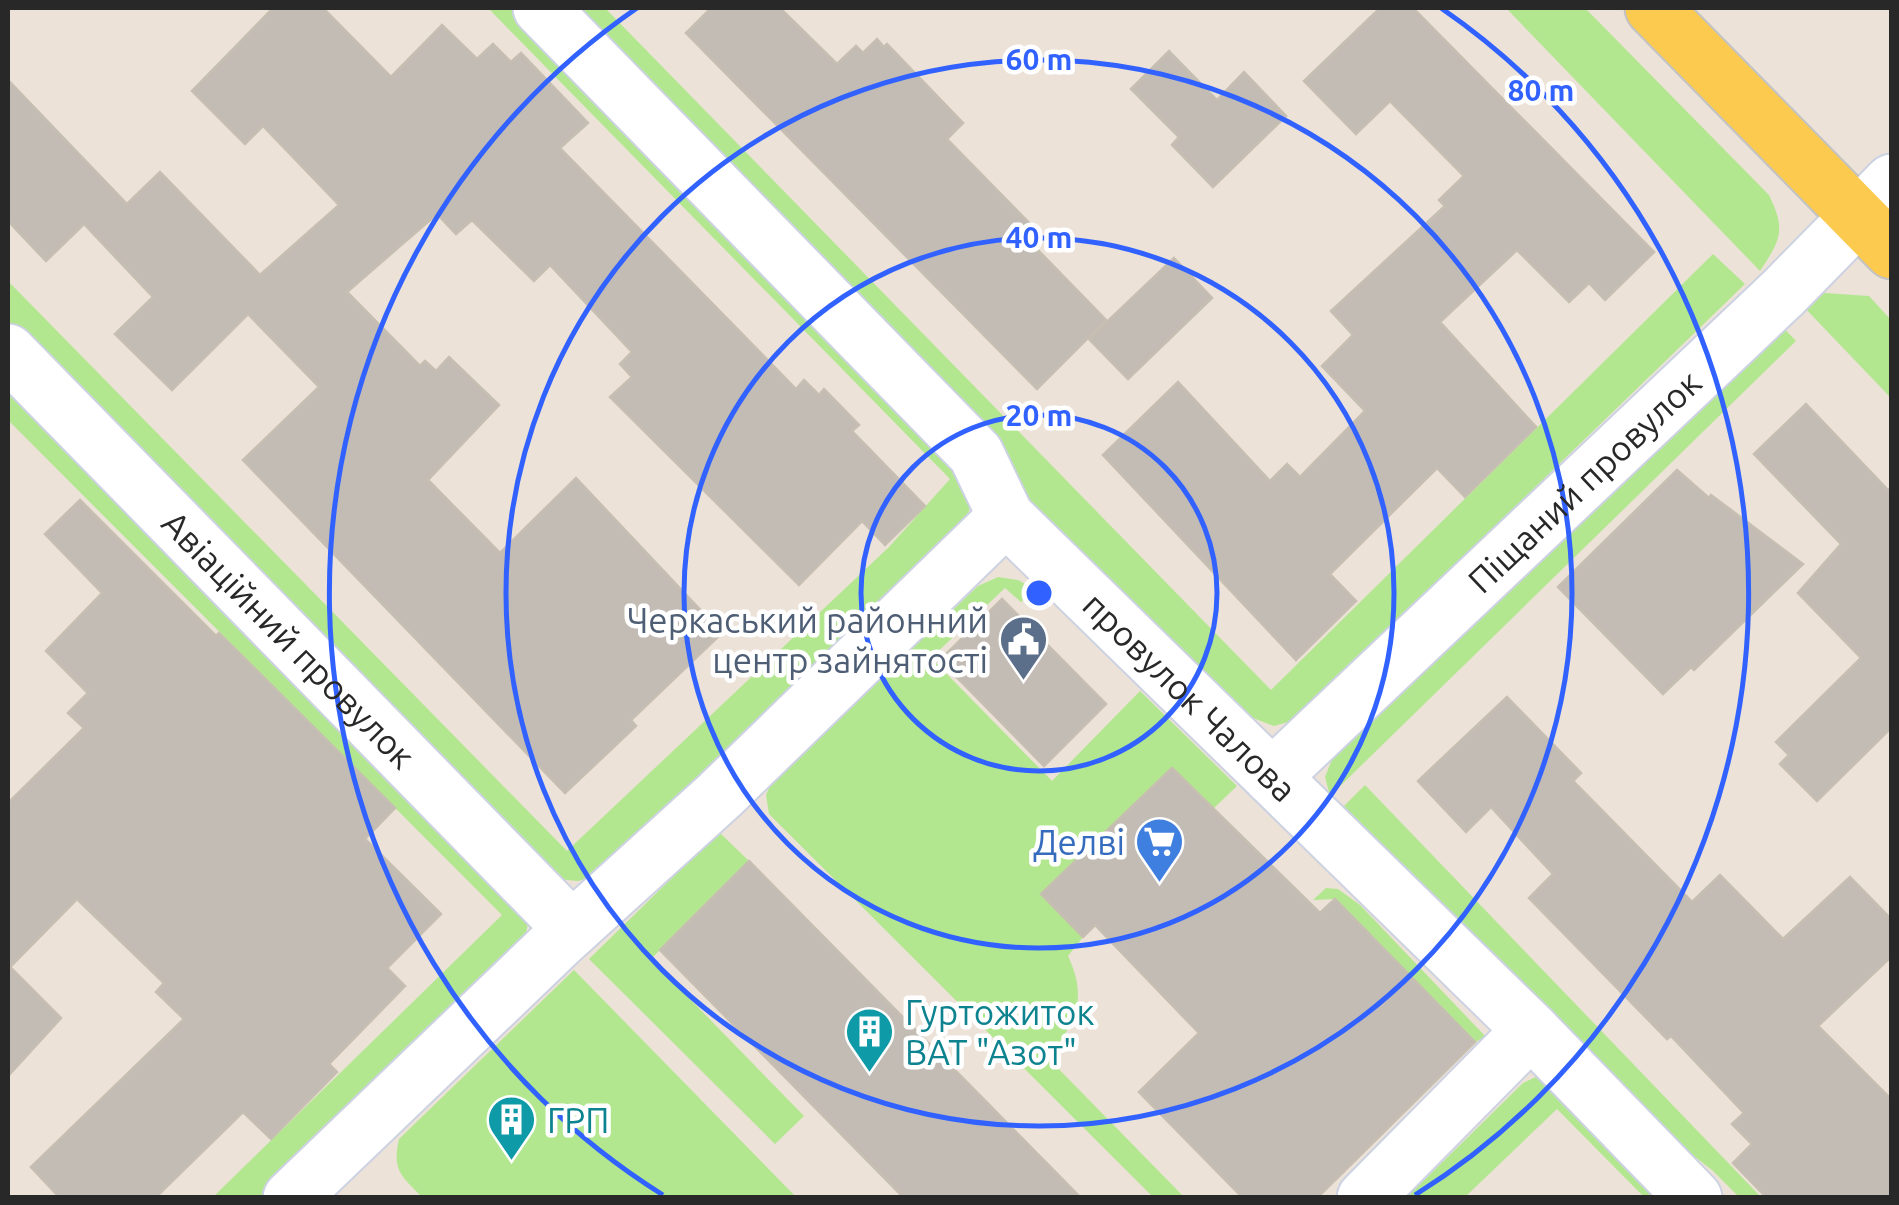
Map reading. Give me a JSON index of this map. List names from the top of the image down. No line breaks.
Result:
{"streets":{"street":["Піщаний провулок","Авіаційний провулок","провулок Чалова"]},"crossings":[["Піщаний провулок","провулок Чалова"]],"places":{"public building":["Черкаський районний центр зайнятості"],"supermarket":["Делві"],"building":["Гуртожиток ВАТ \"Азот\"","ГРП"]},"rings":["60 m","80 m","40 m","20 m"]}
